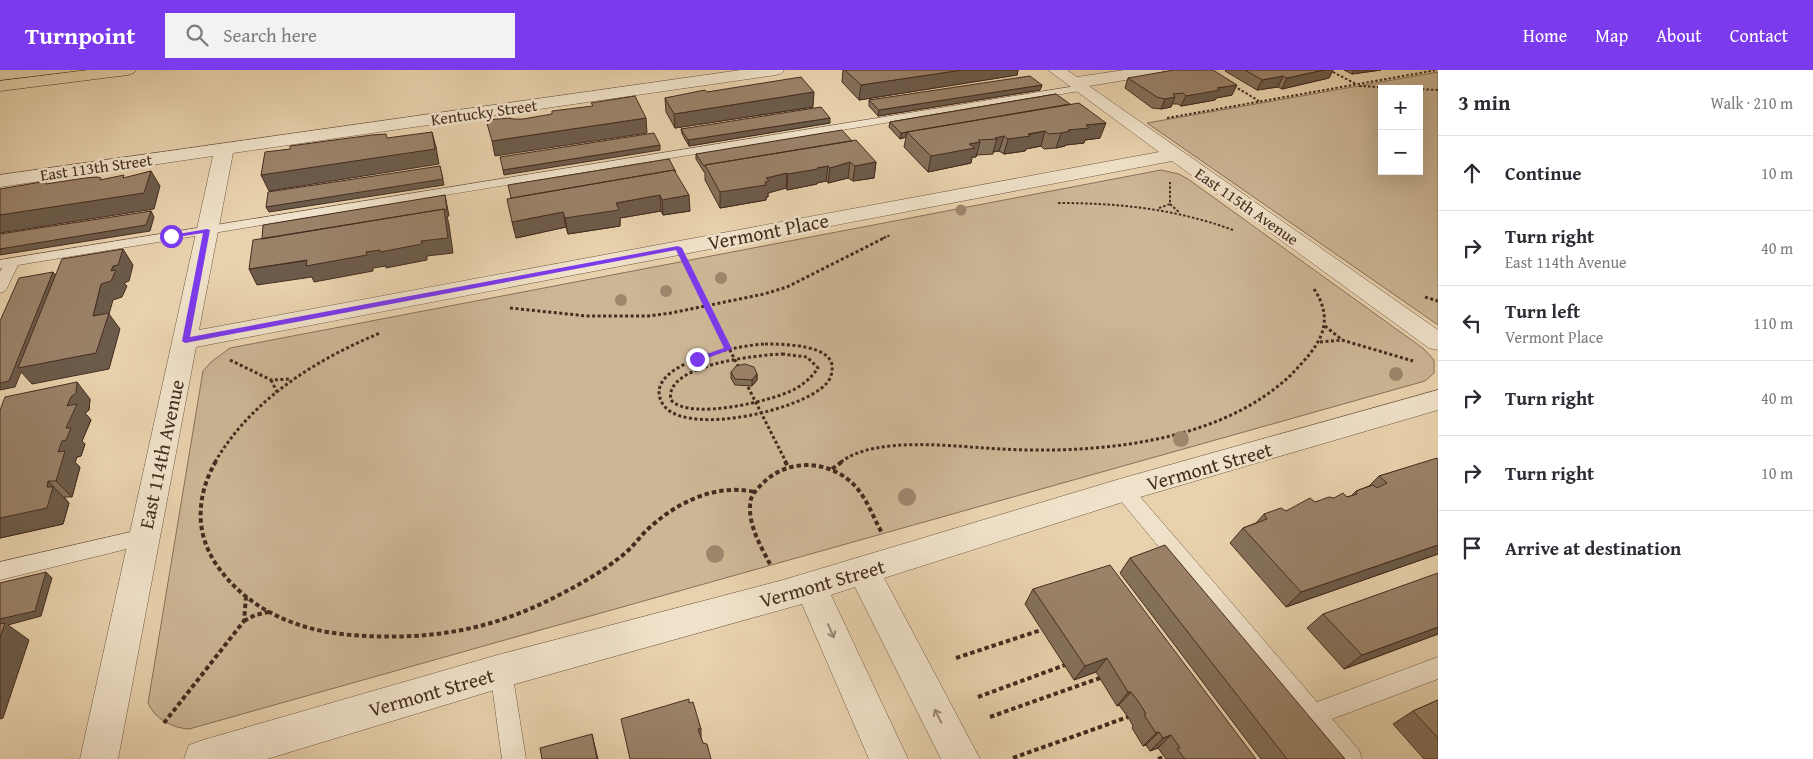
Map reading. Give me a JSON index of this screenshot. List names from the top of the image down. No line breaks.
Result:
{"streets":{"street":["Kentucky Street","East 113th Street","East 115th Avenue","Vermont Place","East 114th Avenue","Vermont Street"]},"crossings":[["Kentucky Street","East 113th Street"],["Kentucky Street","East 114th Avenue"],["East 115th Avenue","Vermont Place"],["Vermont Place","East 114th Avenue"]],"page":{"header":"Turnpoint","search":"Search here","nav":["Home","Map","About","Contact"],"heading":["3 min","Walk · 210 m"],"map_buttons":["+","−"],"list":[["Continue","10 m"],["Turn right","East 114th Avenue","40 m"],["Turn left","Vermont Place","110 m"],["Turn right","40 m"],["Turn right","10 m"],"Arrive at destination"]}}
